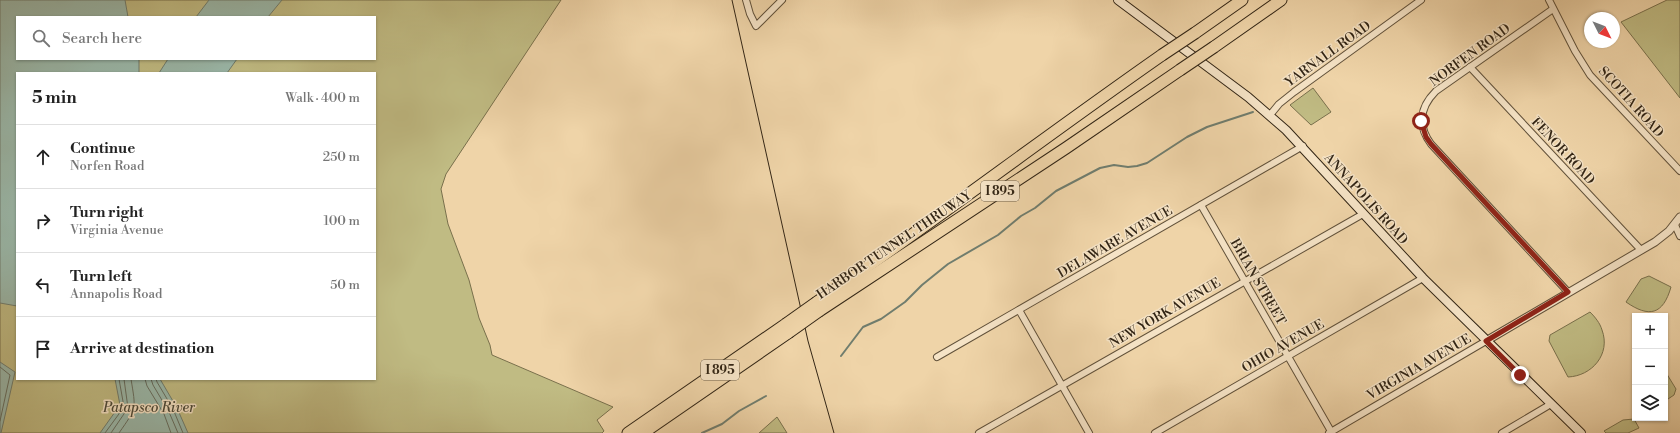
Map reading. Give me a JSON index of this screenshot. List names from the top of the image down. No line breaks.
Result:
{"streets":{"highway":["I 895","HARBOR TUNNEL THRUWAY"],"main road":["ANNAPOLIS ROAD"],"street":["YARNALL ROAD","NORFEN ROAD","SCOTIA ROAD","FENOR ROAD","DELAWARE AVENUE","BRIAN STREET","NEW YORK AVENUE","OHIO AVENUE","VIRGINIA AVENUE"]},"crossings":[["YARNALL ROAD","ANNAPOLIS ROAD"],["NORFEN ROAD","SCOTIA ROAD"],["NORFEN ROAD","FENOR ROAD"],["NORFEN ROAD","VIRGINIA AVENUE"],["FENOR ROAD","VIRGINIA AVENUE"],["ANNAPOLIS ROAD","DELAWARE AVENUE"],["ANNAPOLIS ROAD","NEW YORK AVENUE"],["ANNAPOLIS ROAD","OHIO AVENUE"],["ANNAPOLIS ROAD","VIRGINIA AVENUE"],["DELAWARE AVENUE","BRIAN STREET"],["BRIAN STREET","NEW YORK AVENUE"],["BRIAN STREET","OHIO AVENUE"],["BRIAN STREET","VIRGINIA AVENUE"]],"water":["Patapsco River"],"north":"bottom right","page":{"search":"Search here","heading":["5 min","Walk · 400 m"],"list":[["Continue","Norfen Road","250 m"],["Turn right","Virginia Avenue","100 m"],["Turn left","Annapolis Road","50 m"],"Arrive at destination"],"map_buttons":["+","−"]}}
